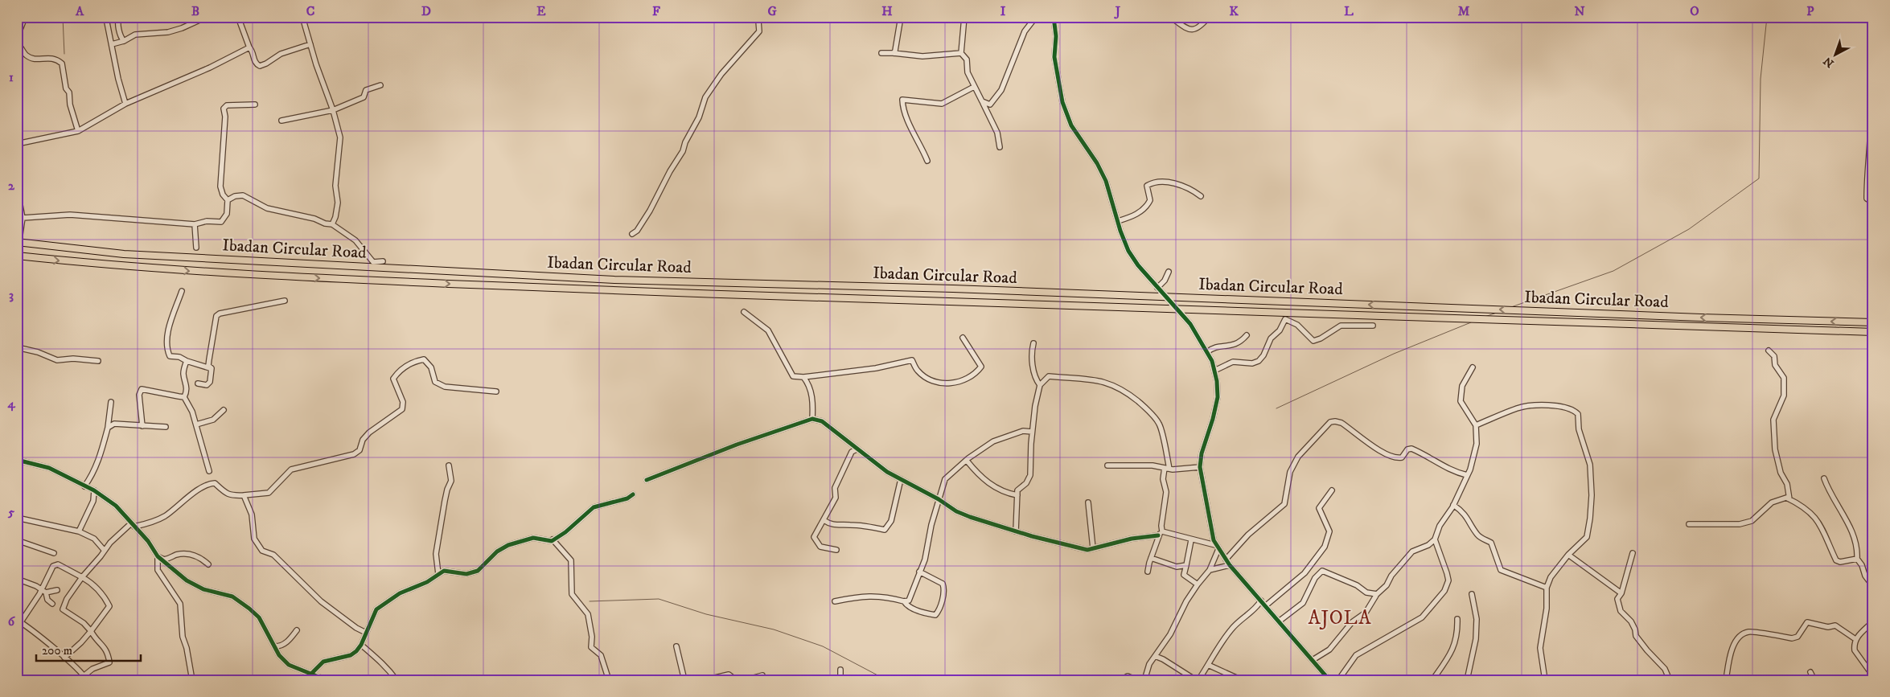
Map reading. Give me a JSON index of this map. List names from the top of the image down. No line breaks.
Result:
{"streets":{"highway":["Ibadan Circular Road"]},"districts":["AJOLA"],"scale_bar":"200 m","north":"bottom left","grid":{"columns":["A","B","C","D","E","F","G","H","I","J","K","L","M","N","O","P"],"rows":["1","2","3","4","5","6"]}}
